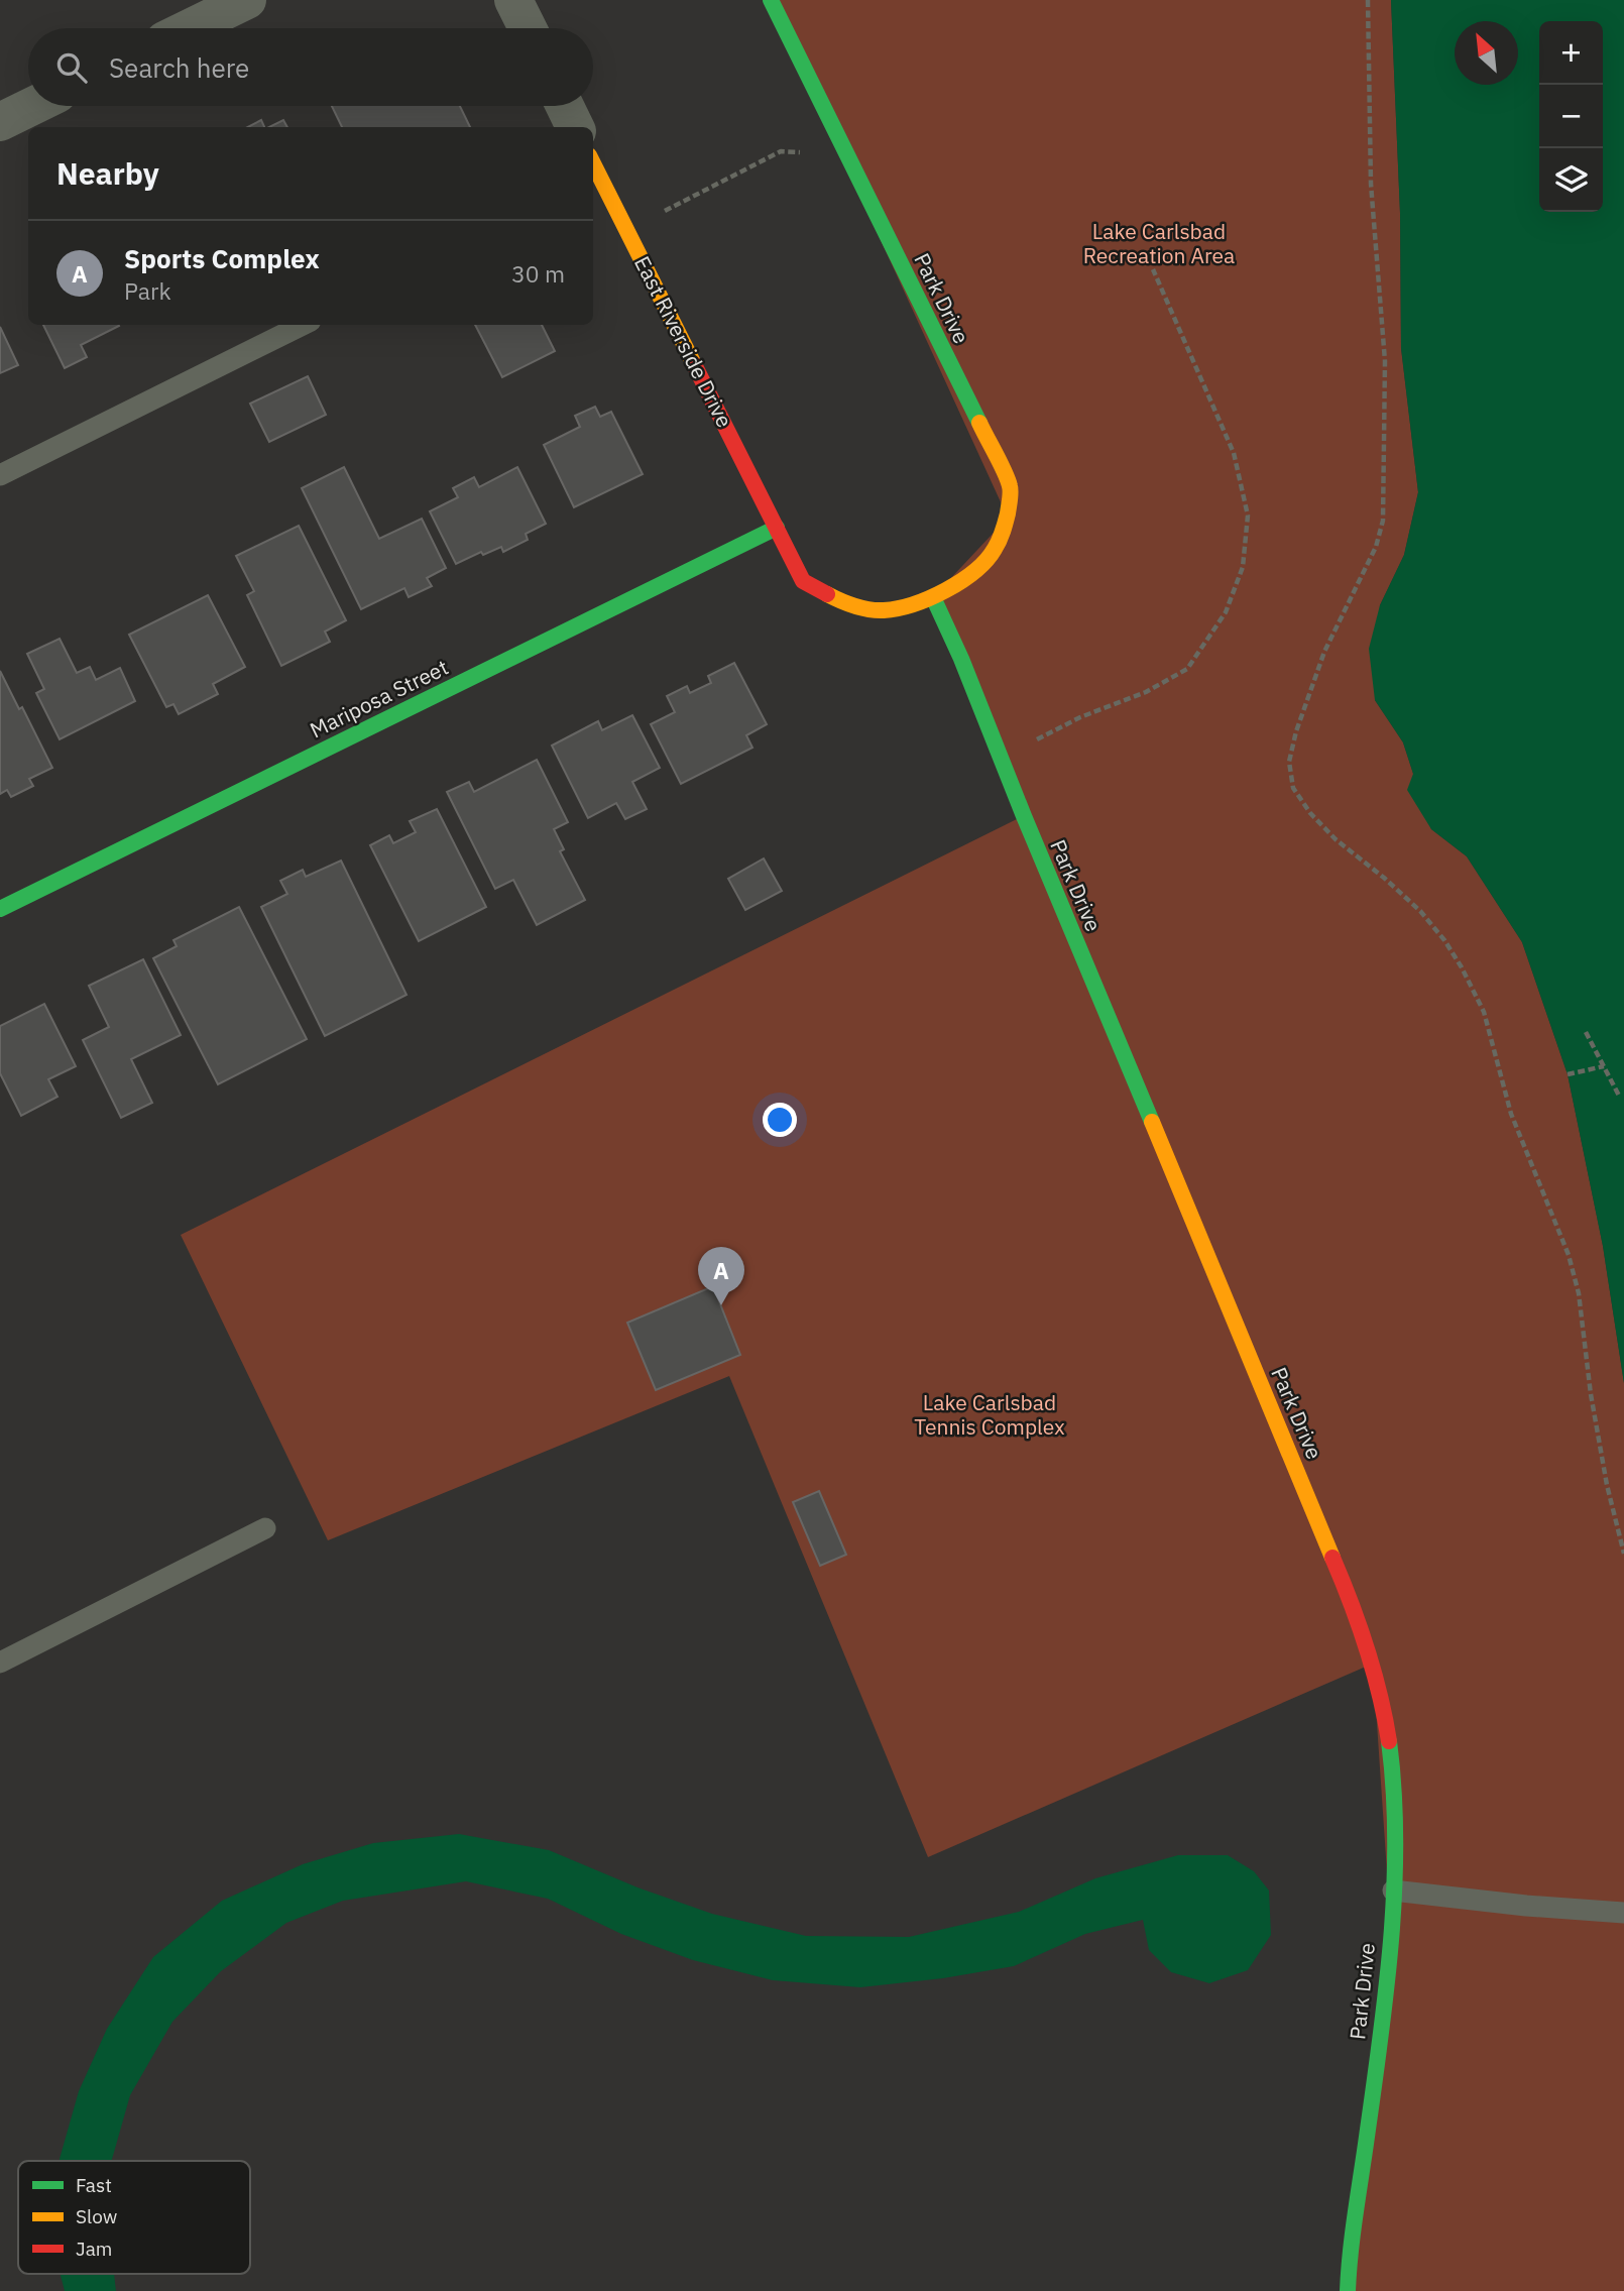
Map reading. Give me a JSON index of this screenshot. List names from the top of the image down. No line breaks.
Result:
{"streets":{"street":["Park Drive","East Riverside Drive","Mariposa Street"]},"crossings":[["Park Drive","East Riverside Drive"],["Park Drive","Mariposa Street"],["East Riverside Drive","Mariposa Street"]],"parks":["Lake Carlsbad Recreation Area","Lake Carlsbad Tennis Complex"],"legend":["Fast","Slow","Jam"],"north":"top left","page":{"map_buttons":["+","−"],"search":"Search here","heading":"Nearby","list":[{"mark":"A","name":"Sports Complex","note":"Park","value":"30 m"}],"pins":"A"}}
